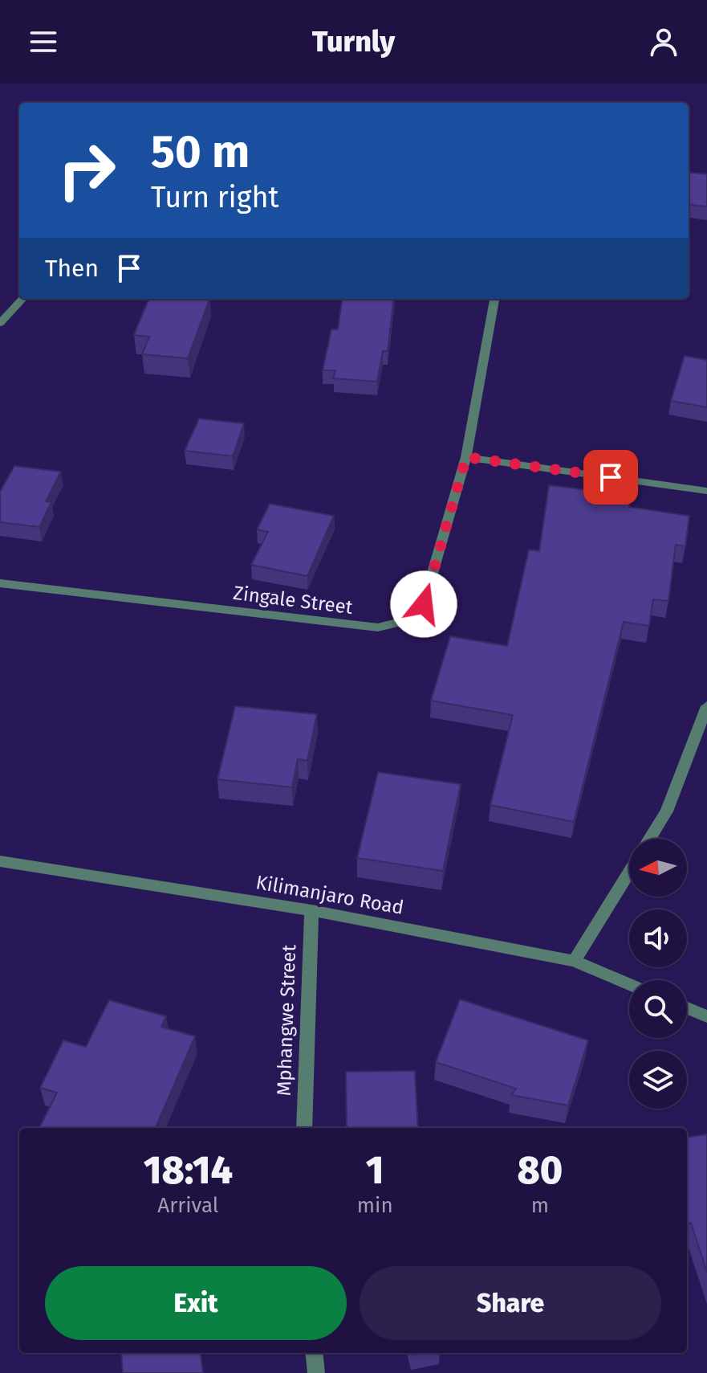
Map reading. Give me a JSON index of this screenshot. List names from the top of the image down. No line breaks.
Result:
{"streets":{"street":["Zingale Street","Kilimanjaro Road","Mphangwe Street"]},"crossings":[["Kilimanjaro Road","Mphangwe Street"]],"north":"left","page":{"header":"Turnly","turn":["50 m","Turn right"],"then":"Then","eta":["18:14","Arrival","1","min","80","m"],"buttons":["Exit","Share"]}}
